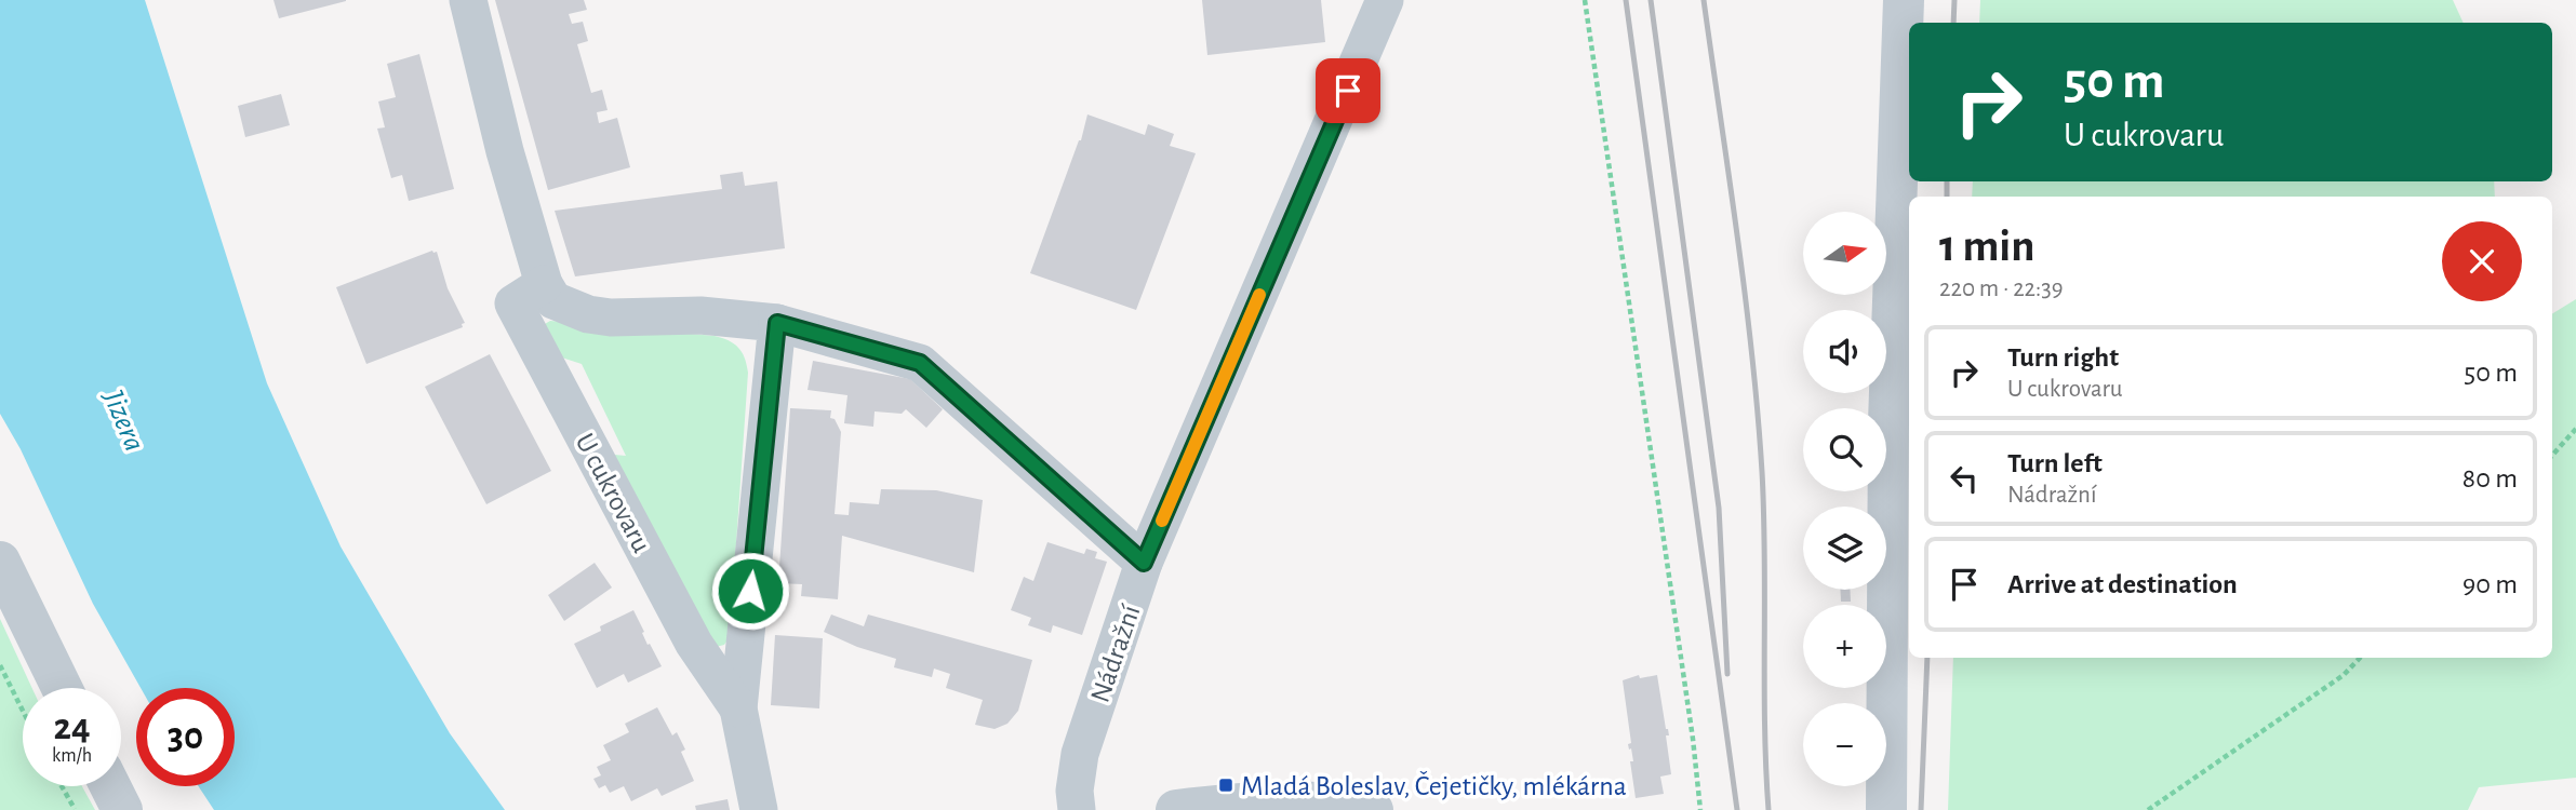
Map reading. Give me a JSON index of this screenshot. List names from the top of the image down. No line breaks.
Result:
{"streets":{"street":["U cukrovaru","Nádražní"]},"water":["Jizera"],"places":{"transit":["Mladá Boleslav, Čejetičky, mlékárna"]},"north":"right","page":{"turn":["50 m","U cukrovaru"],"heading":["1 min","220 m · 22:39"],"map_buttons":["+","−"],"list":[{"name":"Turn right","note":"U cukrovaru","value":"50 m"},{"name":"Turn left","note":"Nádražní","value":"80 m"},{"name":"Arrive at destination","value":"90 m"}],"speed":"24 km/h","limit":"30"}}
